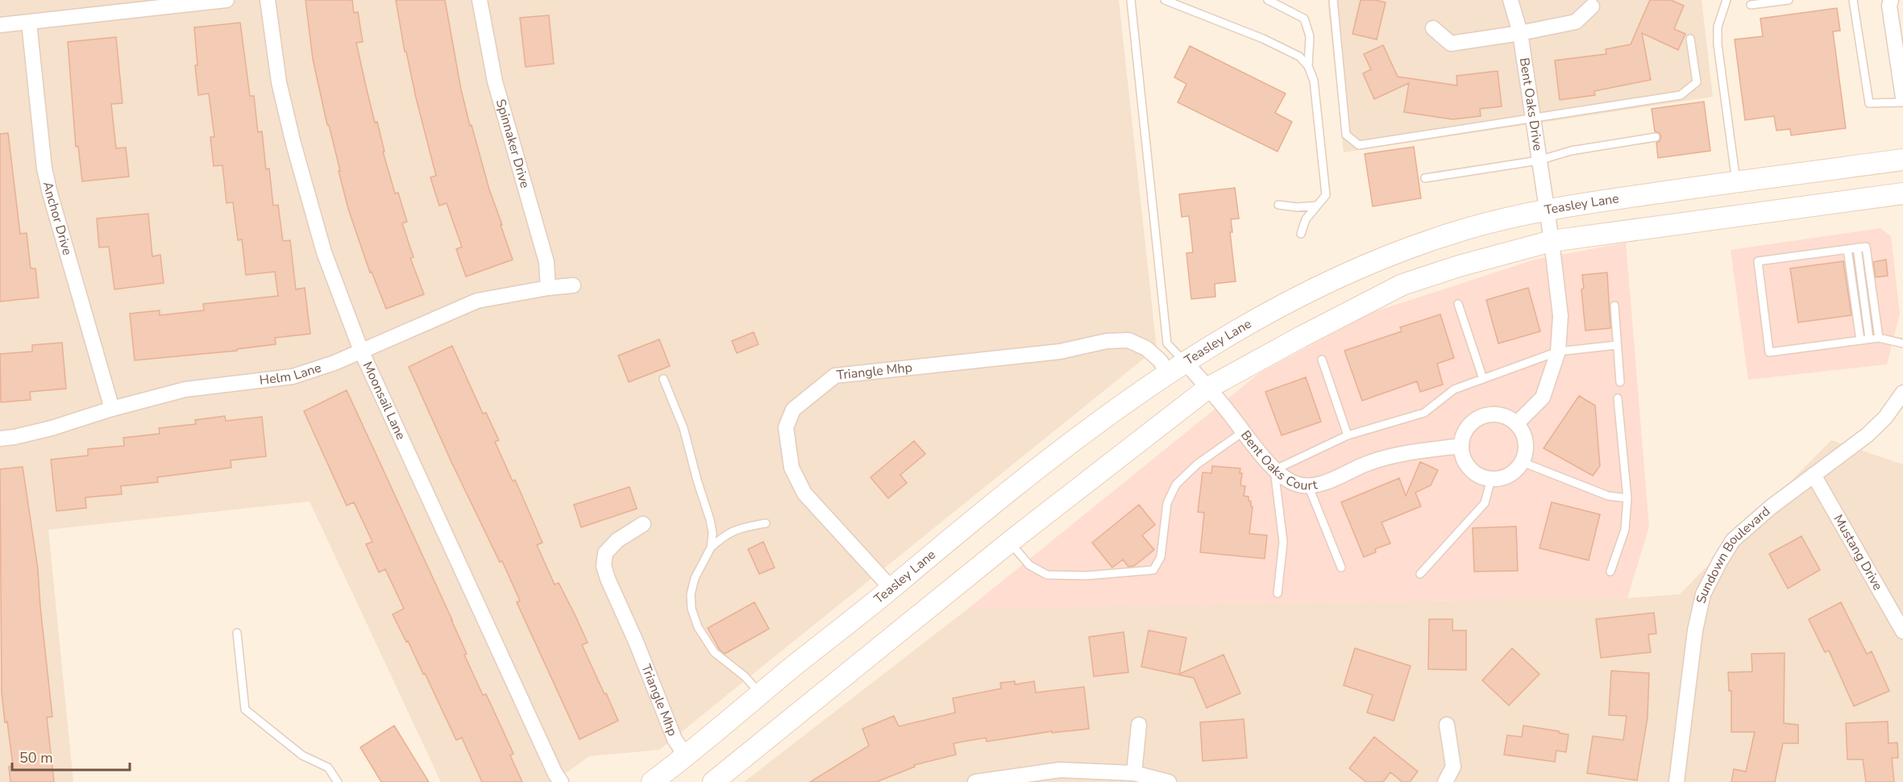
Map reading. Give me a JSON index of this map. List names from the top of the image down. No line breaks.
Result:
{"streets":{"main road":["Teasley Lane"],"street":["Bent Oaks Drive","Spinnaker Drive","Anchor Drive","Triangle Mhp","Helm Lane","Moonsail Lane","Bent Oaks Court","Mustang Drive","Sundown Boulevard"]},"crossings":[["Bent Oaks Drive","Teasley Lane"],["Spinnaker Drive","Helm Lane"],["Teasley Lane","Triangle Mhp"],["Teasley Lane","Bent Oaks Court"],["Anchor Drive","Helm Lane"],["Helm Lane","Moonsail Lane"],["Mustang Drive","Sundown Boulevard"]],"scale_bar":"50 m"}
